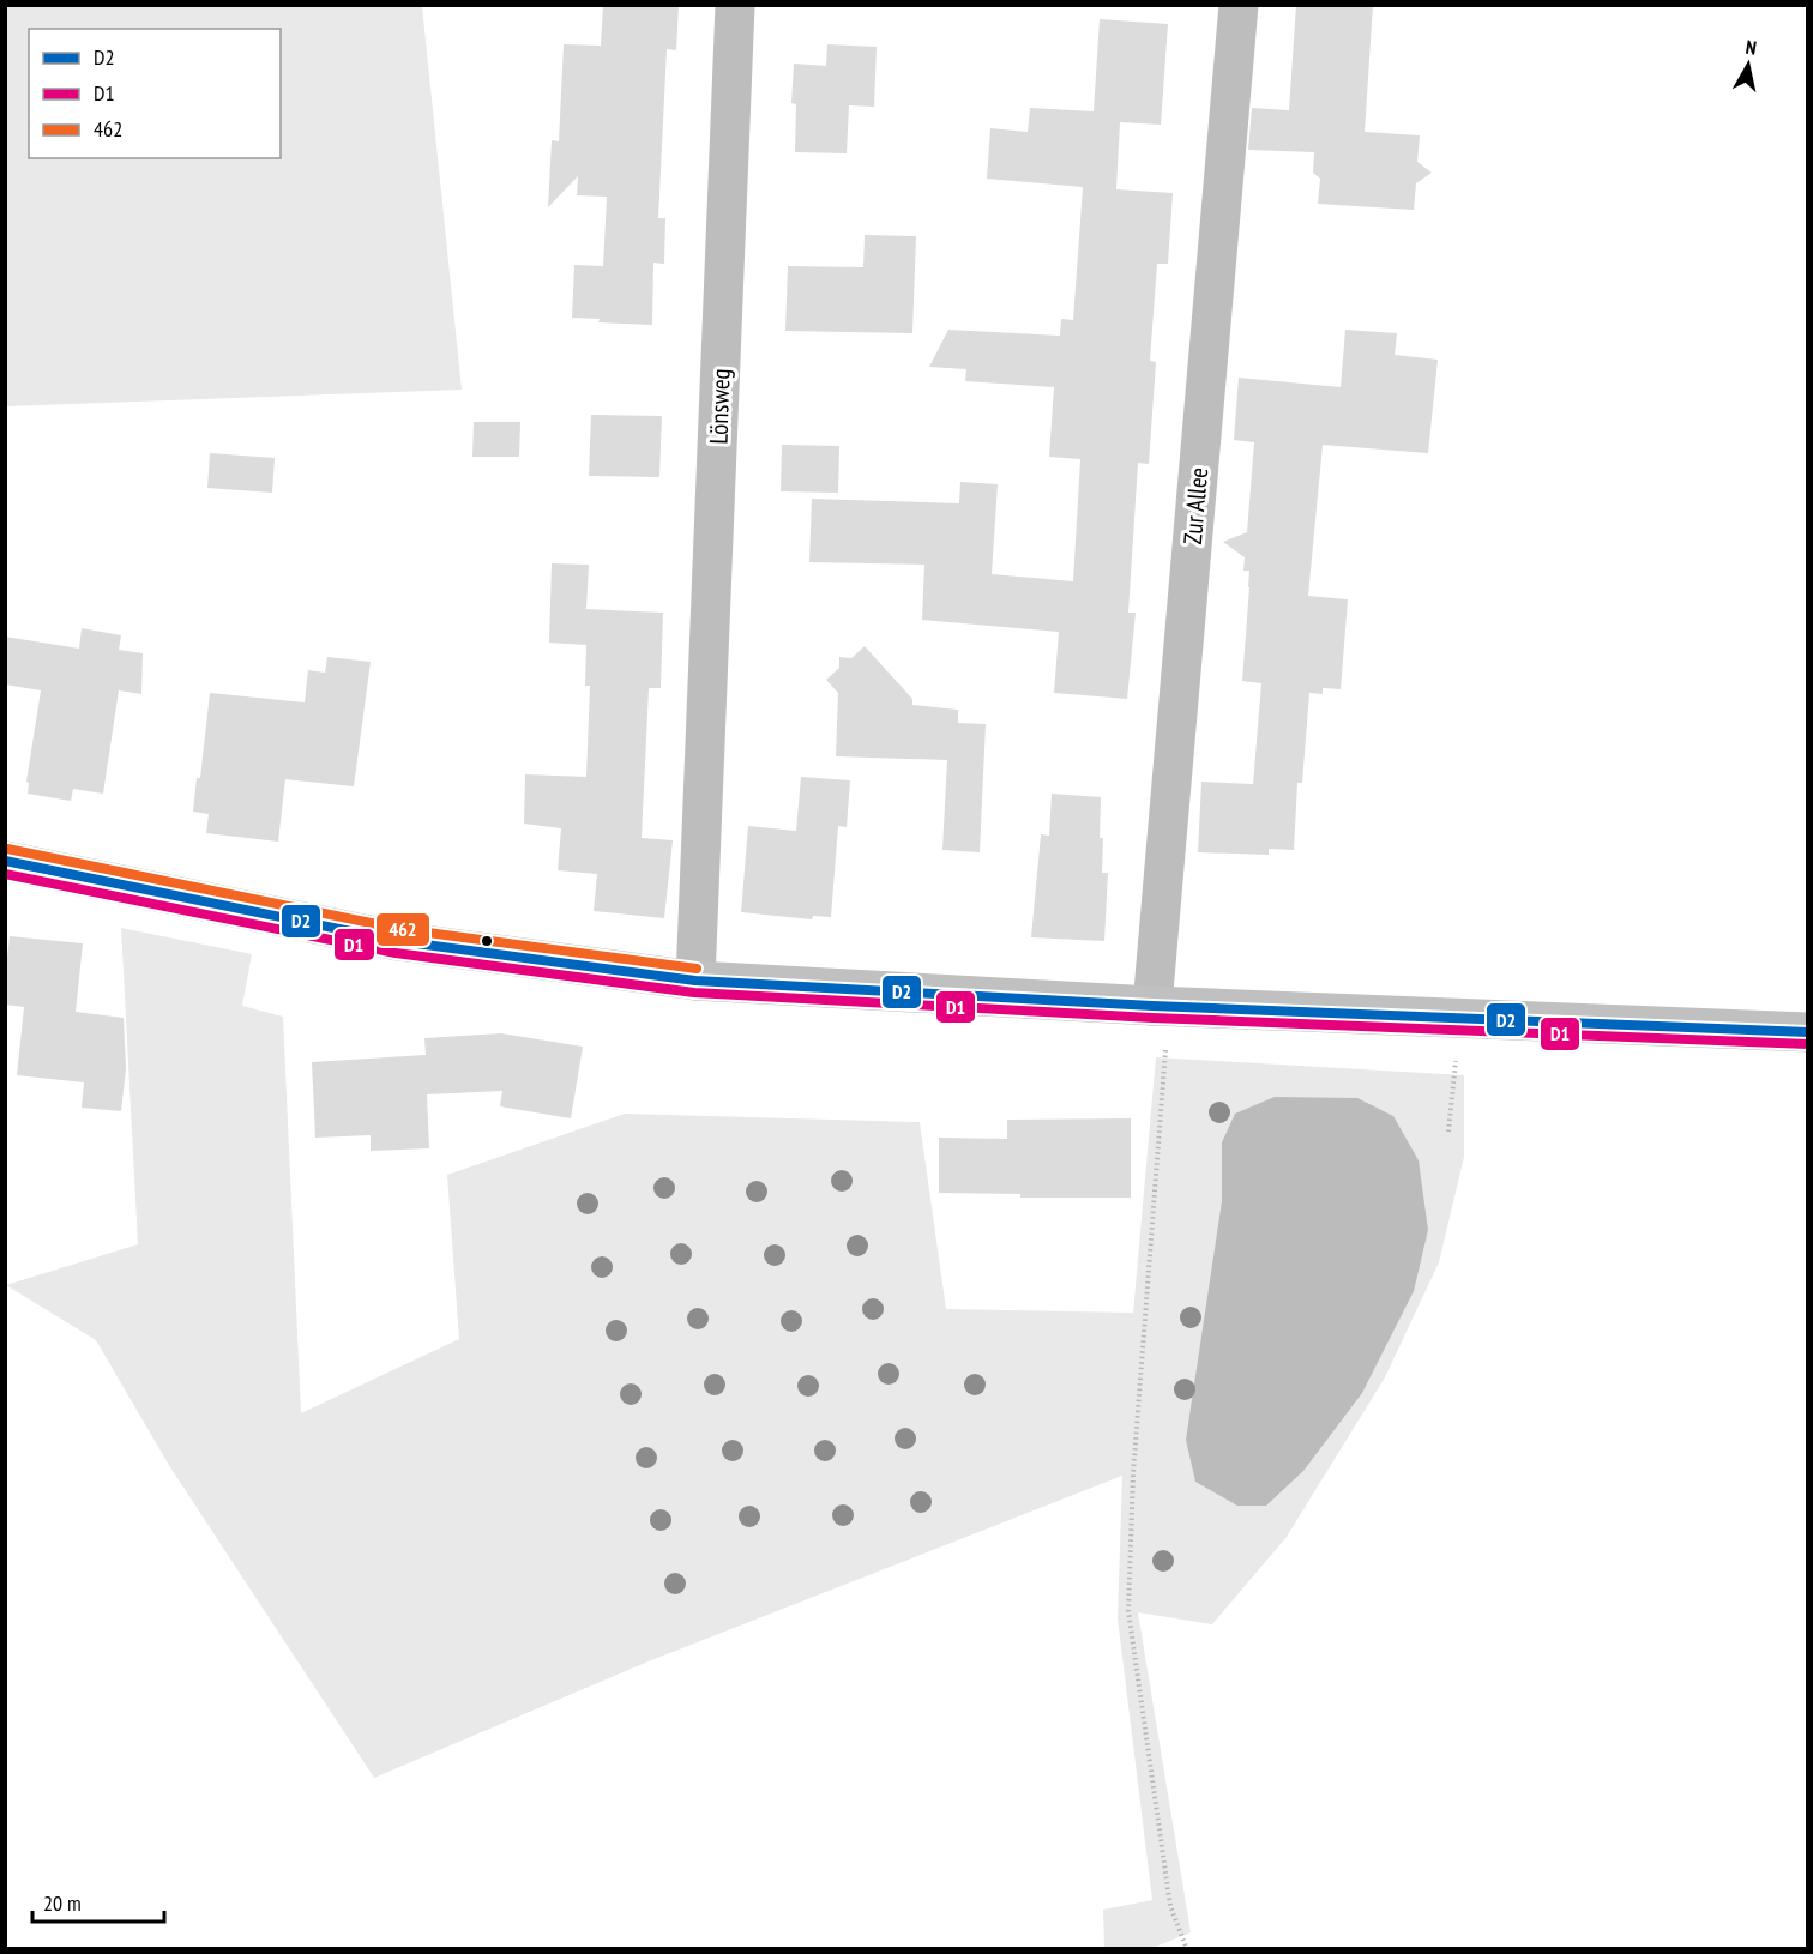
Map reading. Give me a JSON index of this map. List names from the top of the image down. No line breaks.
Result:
{"streets":{"street":["Lönsweg","Zur Allee"]},"lines":["transit line 462","transit line D2","transit line D1"],"legend":["D2","D1","462"],"scale_bar":"20 m","north":"top"}
